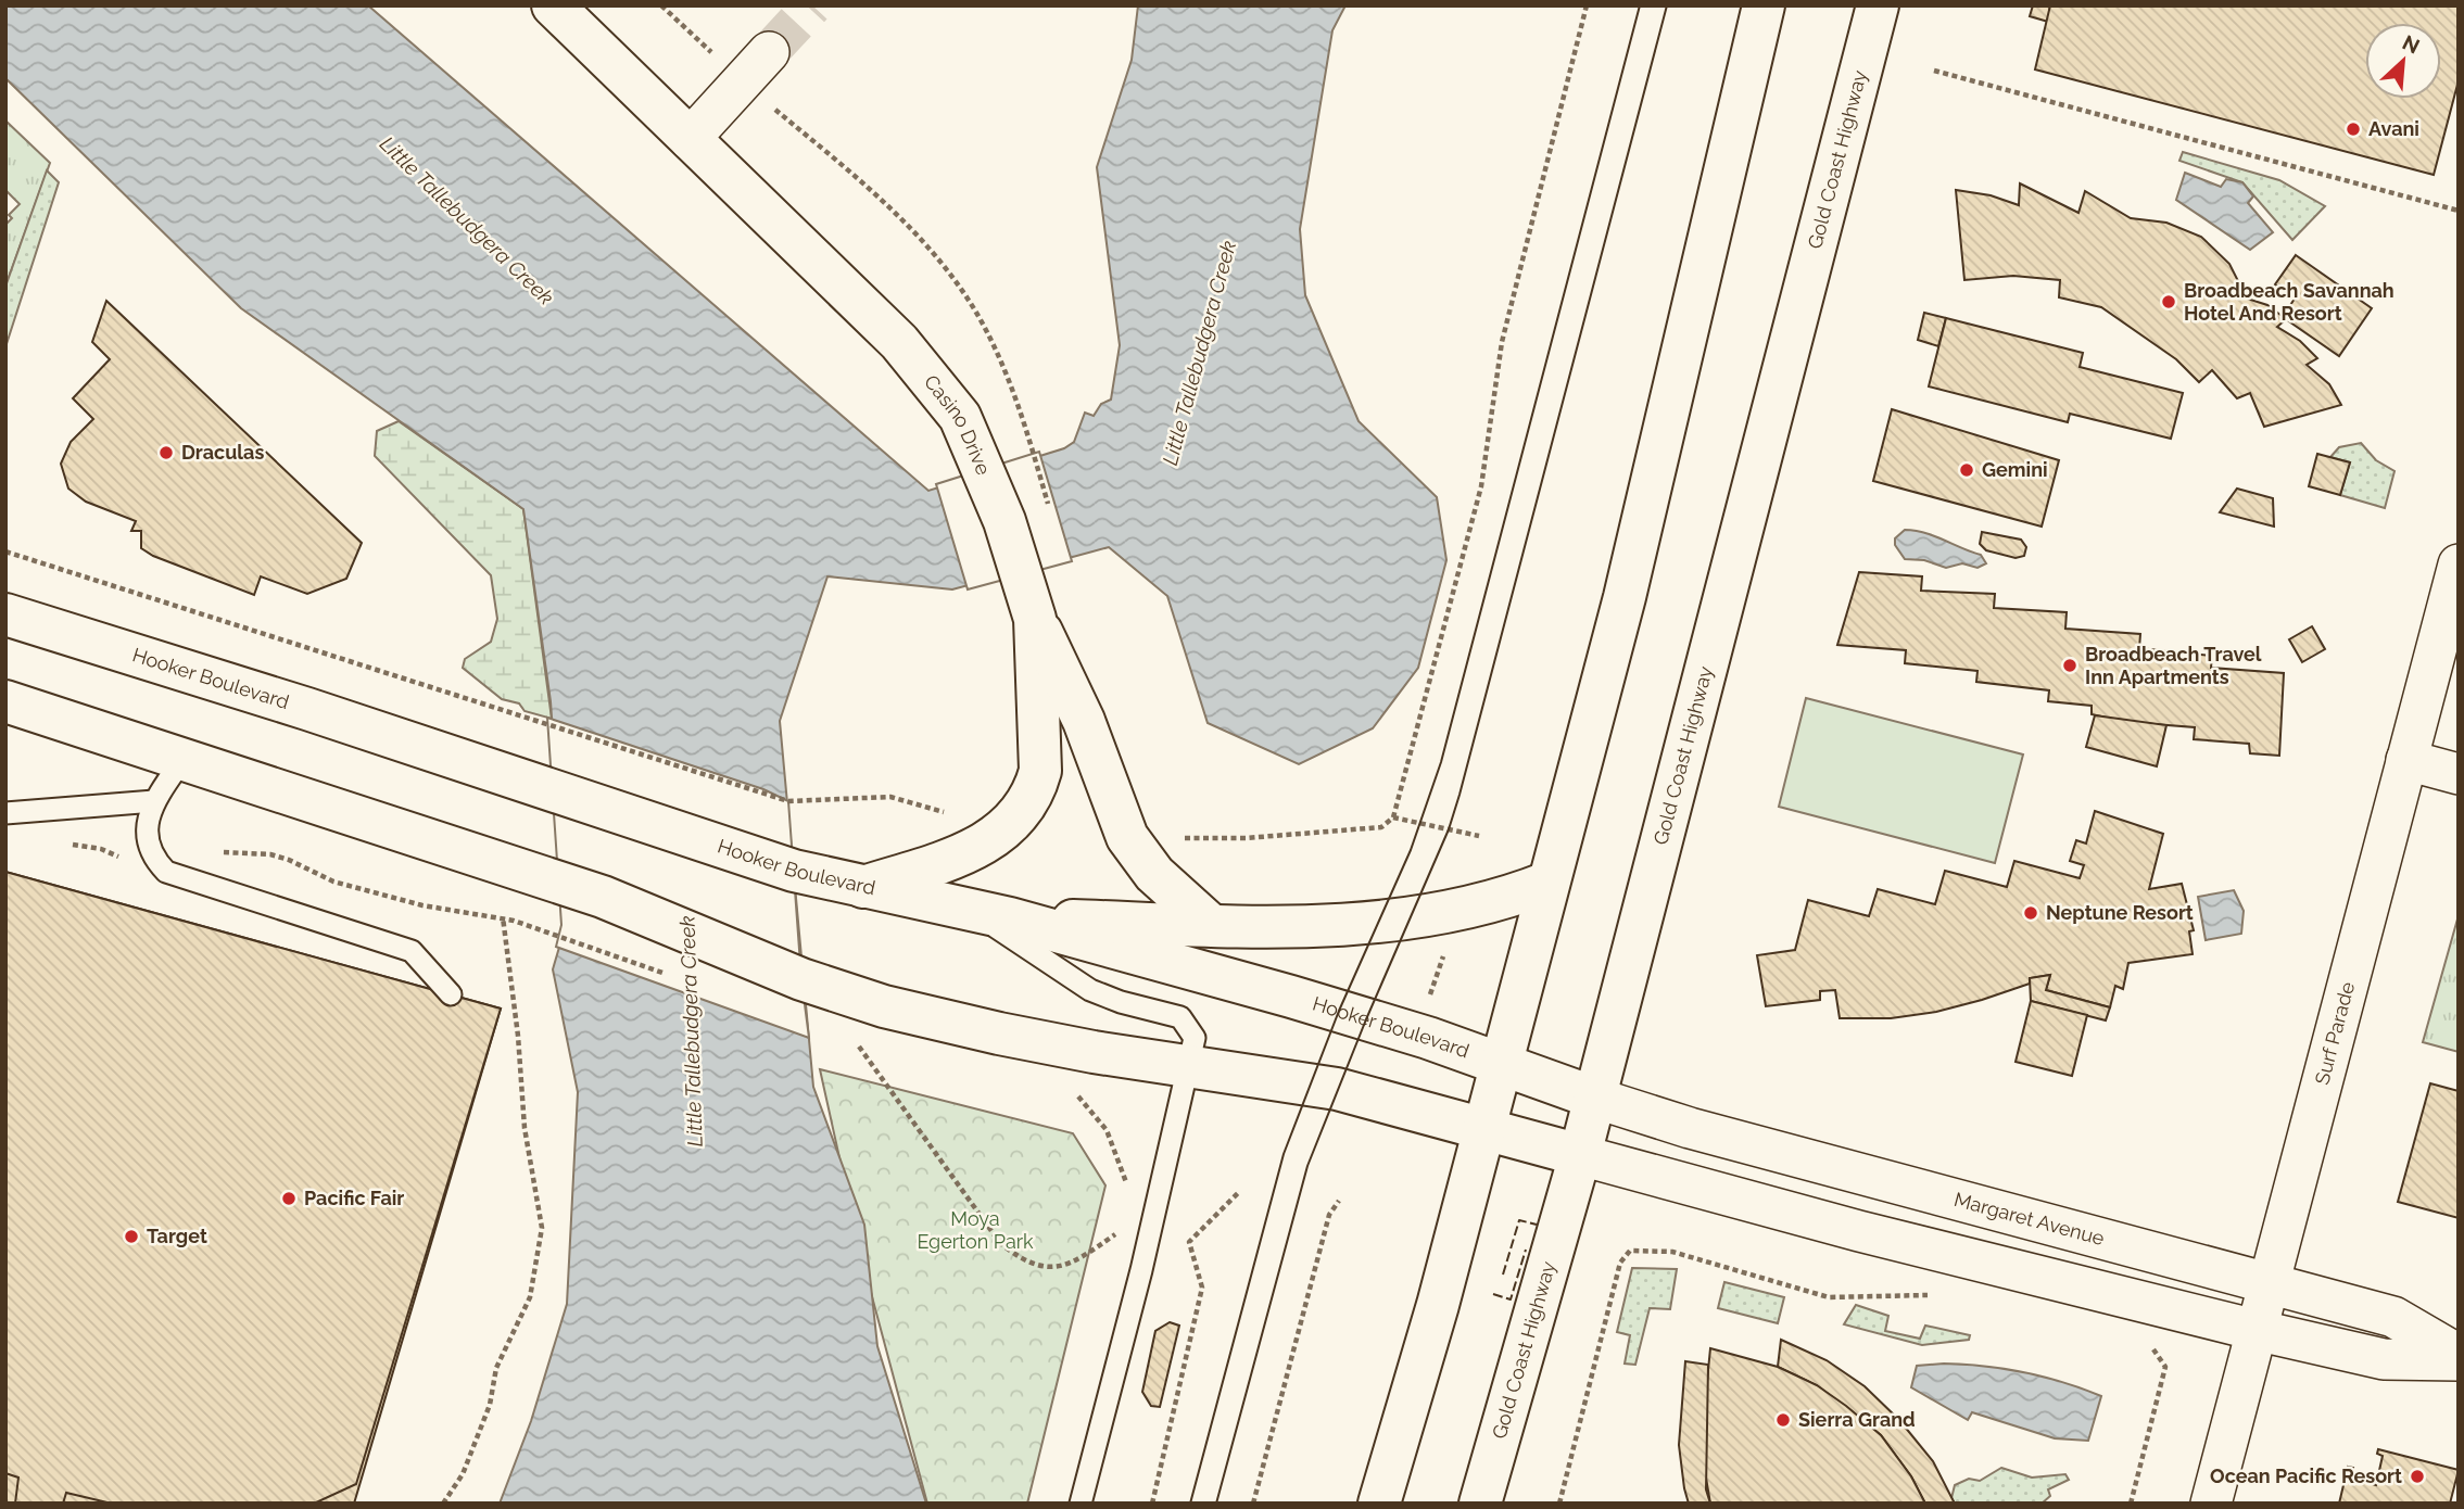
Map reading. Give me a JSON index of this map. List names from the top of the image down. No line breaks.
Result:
{"streets":{"main road":["Gold Coast Highway","Casino Drive","Hooker Boulevard"],"street":["Surf Parade","Margaret Avenue"]},"crossings":[["Gold Coast Highway","Hooker Boulevard"],["Gold Coast Highway","Margaret Avenue"],["Casino Drive","Hooker Boulevard"],["Hooker Boulevard","Margaret Avenue"],["Surf Parade","Margaret Avenue"]],"water":["Little Tallebudgera Creek"],"parks":["Moya Egerton Park"],"places":["Avani","Broadbeach Savannah Hotel And Resort","Draculas","Gemini","Broadbeach Travel Inn Apartments","Neptune Resort","Pacific Fair","Target","Sierra Grand","Ocean Pacific Resort"],"north":"top right"}
